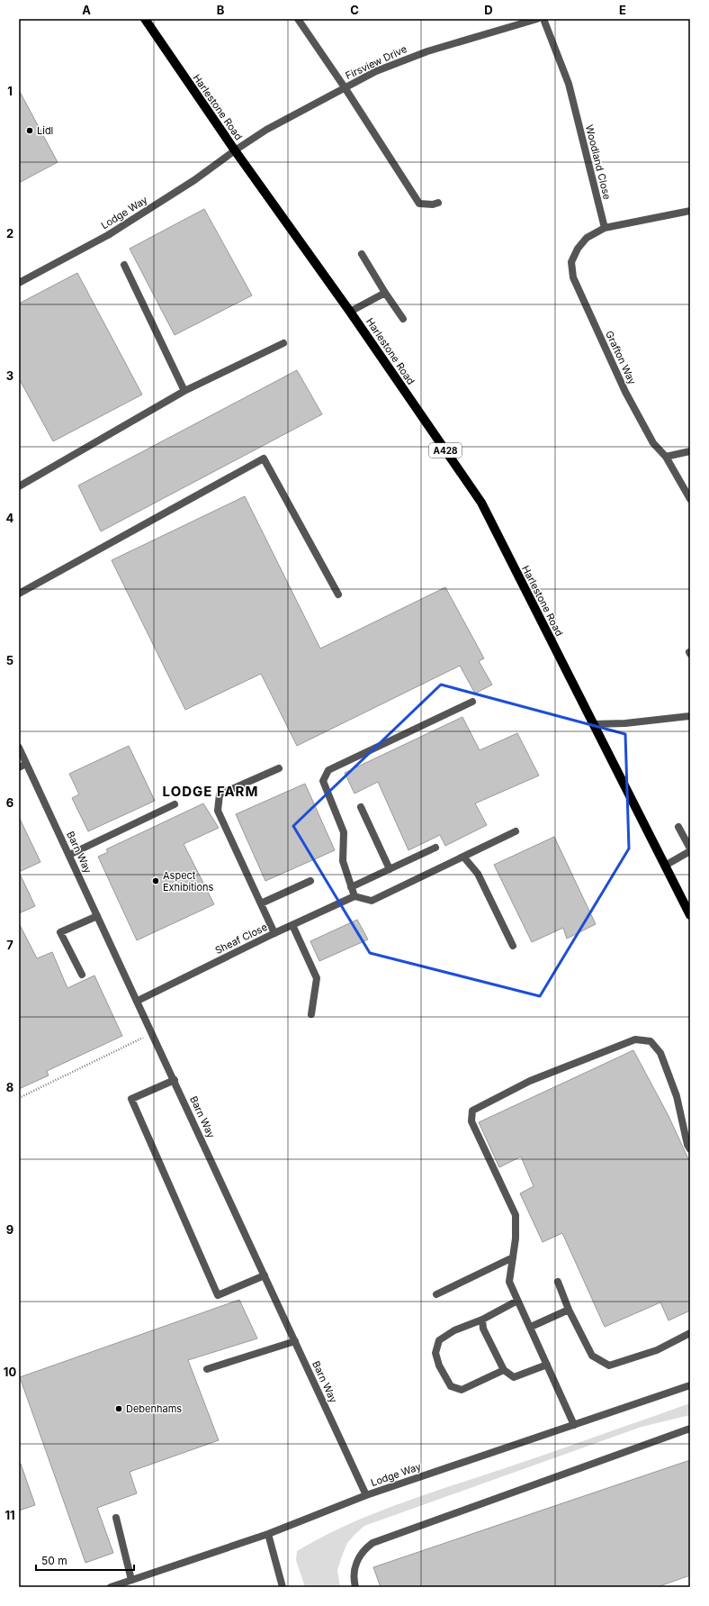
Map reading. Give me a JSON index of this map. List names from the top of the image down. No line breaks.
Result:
{"streets":{"main road":["Harlestone Road","A428"],"street":["Firsview Drive","Woodland Close","Lodge Way","Grafton Way","Barn Way","Sheaf Close"]},"crossings":[["Firsview Drive","Harlestone Road"],["Firsview Drive","Lodge Way"],["Harlestone Road","Lodge Way"],["Woodland Close","Grafton Way"],["Lodge Way","Barn Way"],["Barn Way","Sheaf Close"]],"districts":["LODGE FARM"],"places":["Lidl","Aspect Exhibitions","Debenhams"],"scale_bar":"50 m","grid":{"columns":["A","B","C","D","E"],"rows":["1","2","3","4","5","6","7","8","9","10","11"]}}
